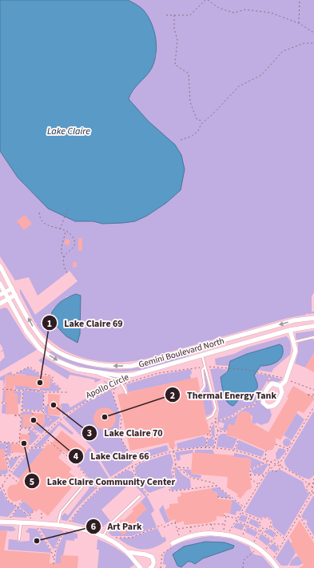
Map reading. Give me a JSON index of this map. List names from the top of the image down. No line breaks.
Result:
{"streets":{"street":["Gemini Boulevard North"],"path":["Apollo Circle"]},"water":["Lake Claire"],"places":["Lake Claire 69","Lake Claire 70","Thermal Energy Tank","Lake Claire 66","Lake Claire Community Center","Art Park"]}
